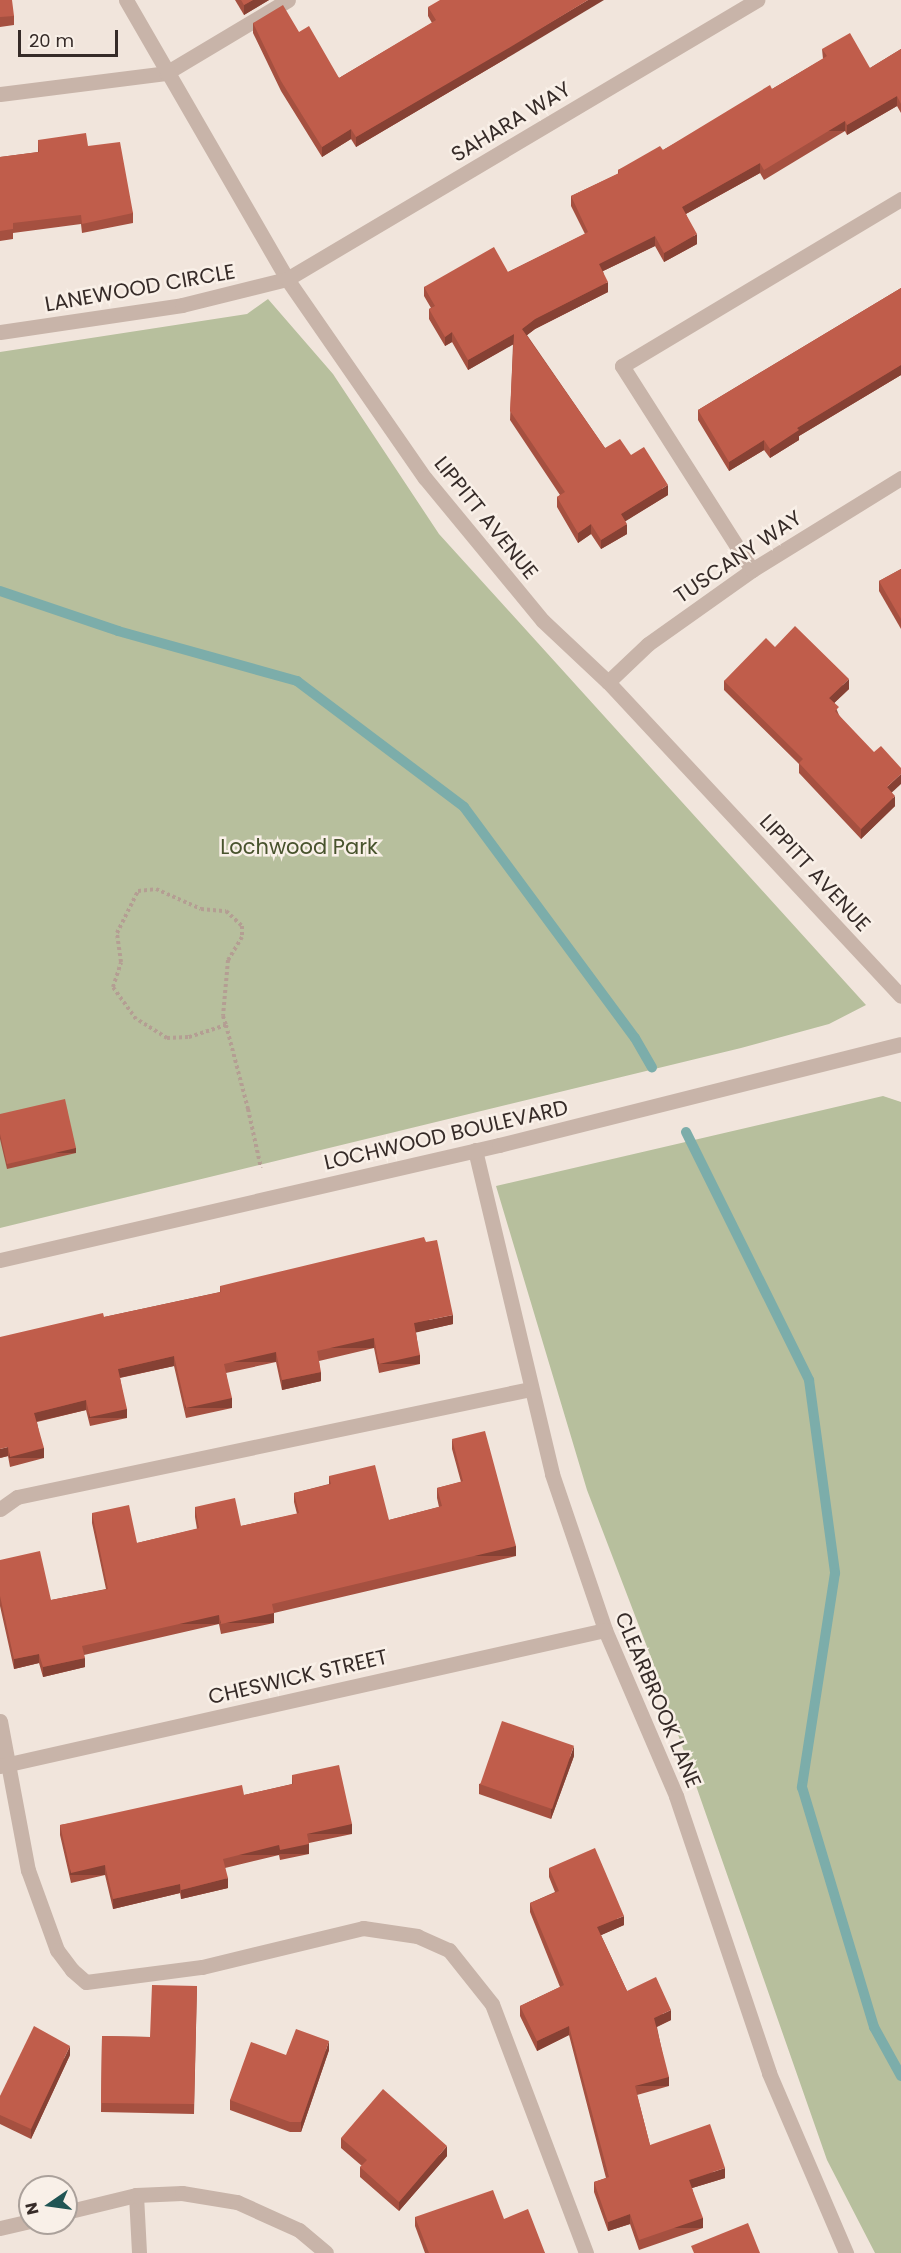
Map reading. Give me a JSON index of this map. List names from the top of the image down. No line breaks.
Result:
{"streets":{"street":["SAHARA WAY","LANEWOOD CIRCLE","LIPPITT AVENUE","TUSCANY WAY","LOCHWOOD BOULEVARD","CHESWICK STREET","CLEARBROOK LANE"]},"crossings":[["SAHARA WAY","LANEWOOD CIRCLE"],["SAHARA WAY","LIPPITT AVENUE"],["LANEWOOD CIRCLE","LIPPITT AVENUE"],["LIPPITT AVENUE","TUSCANY WAY"],["LOCHWOOD BOULEVARD","CLEARBROOK LANE"],["CHESWICK STREET","CLEARBROOK LANE"]],"parks":["Lochwood Park"],"scale_bar":"20 m","north":"left"}
